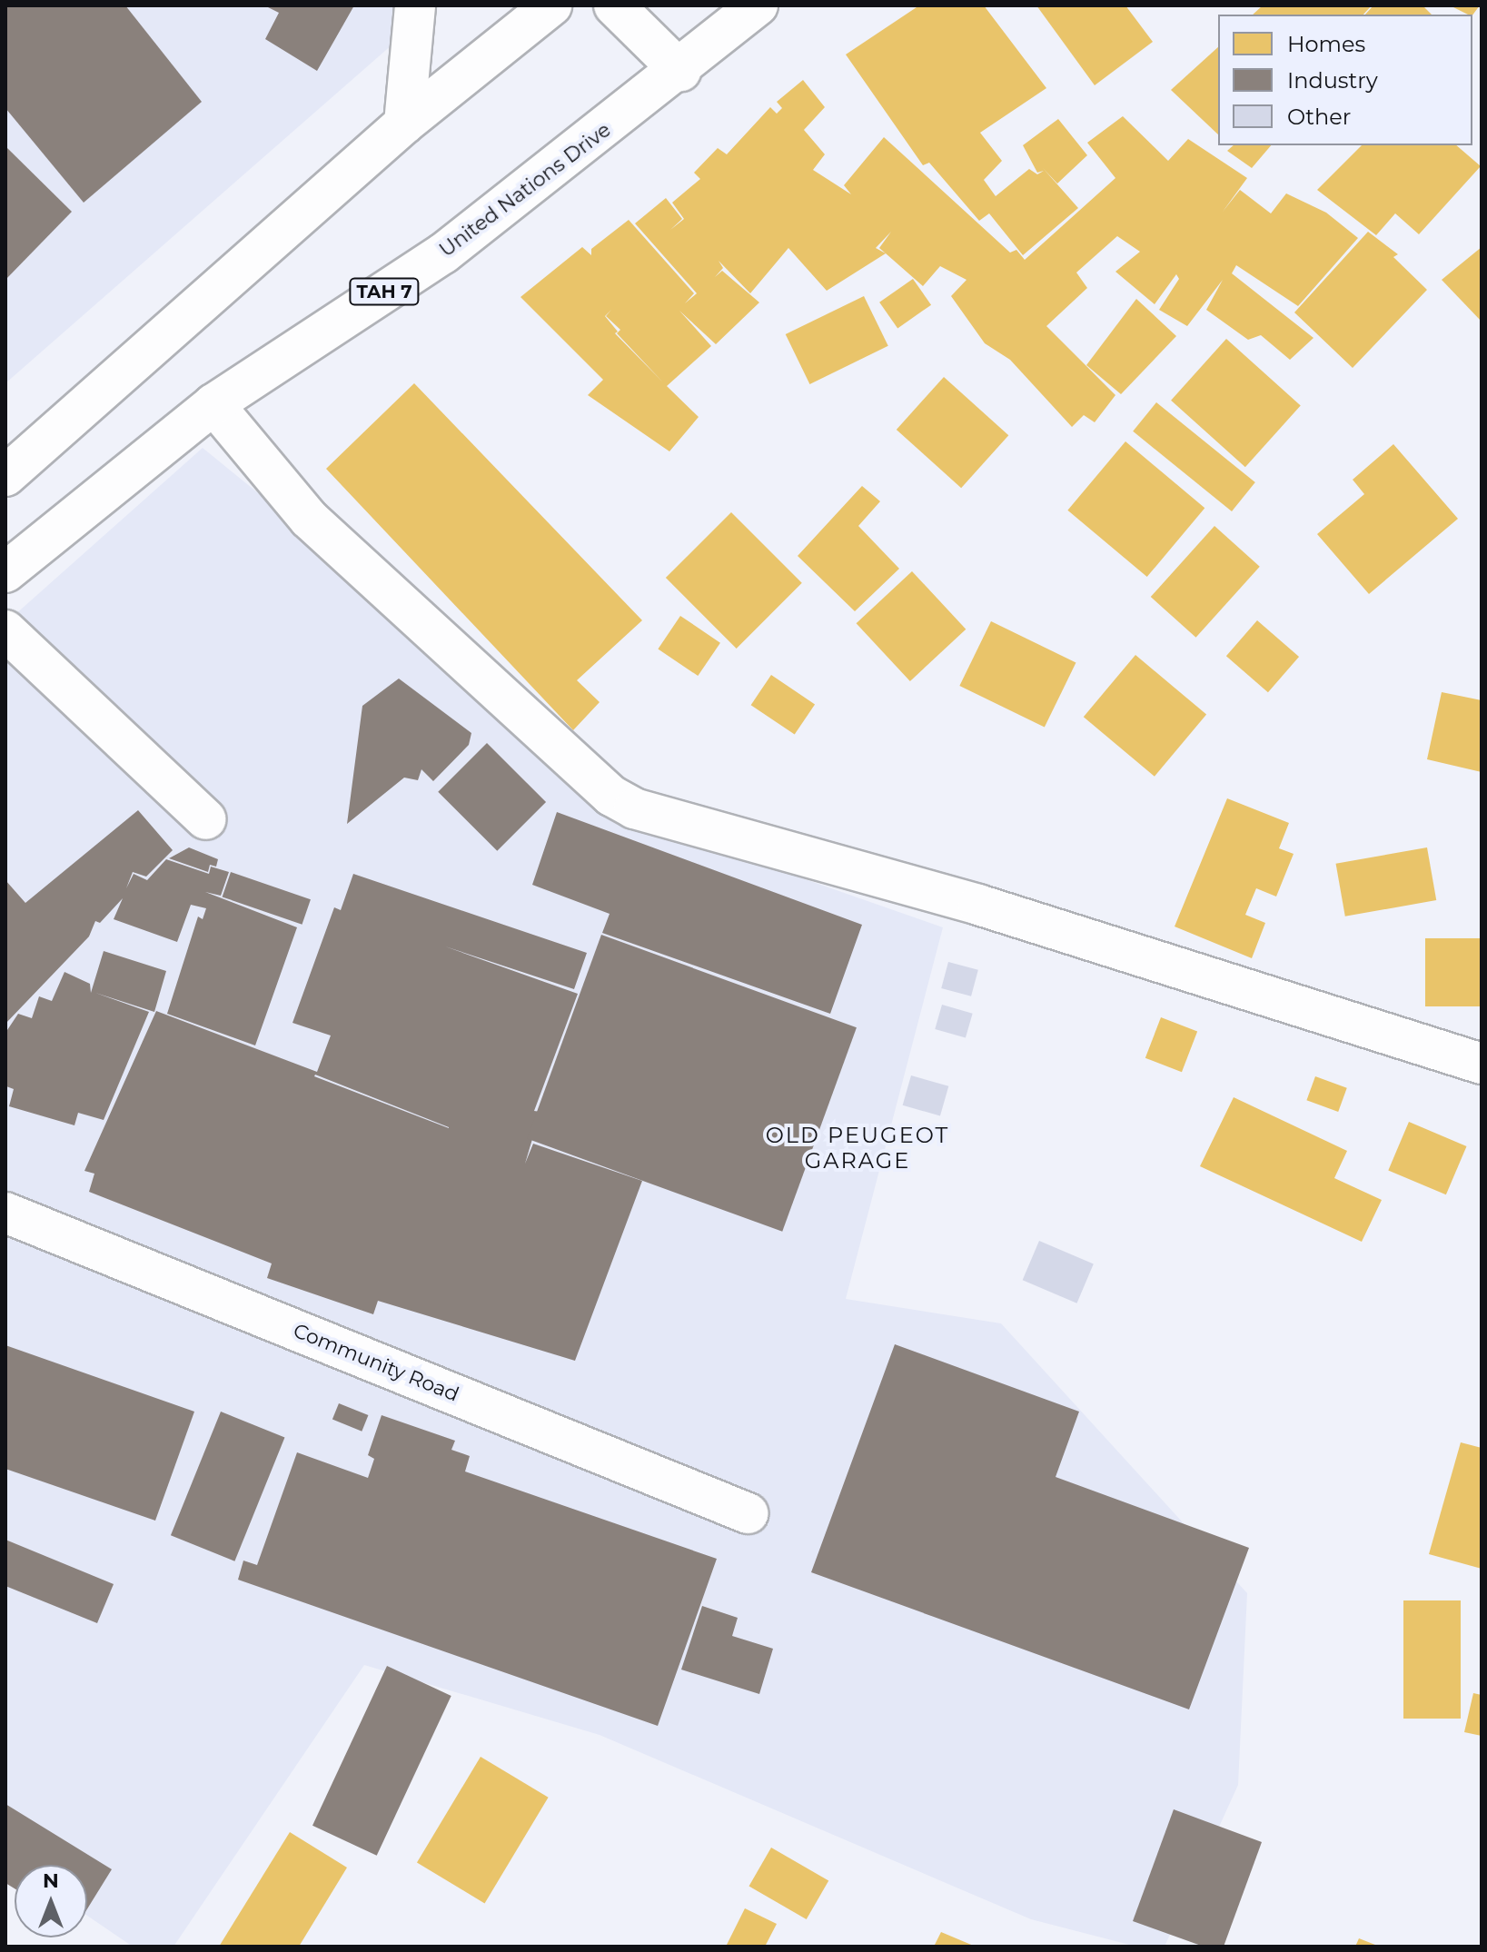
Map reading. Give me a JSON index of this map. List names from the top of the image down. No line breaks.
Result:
{"streets":{"main road":["United Nations Drive","TAH 7","Community Road"]},"districts":["OLD PEUGEOT GARAGE"],"legend":["Homes","Industry","Other"],"north":"top"}
